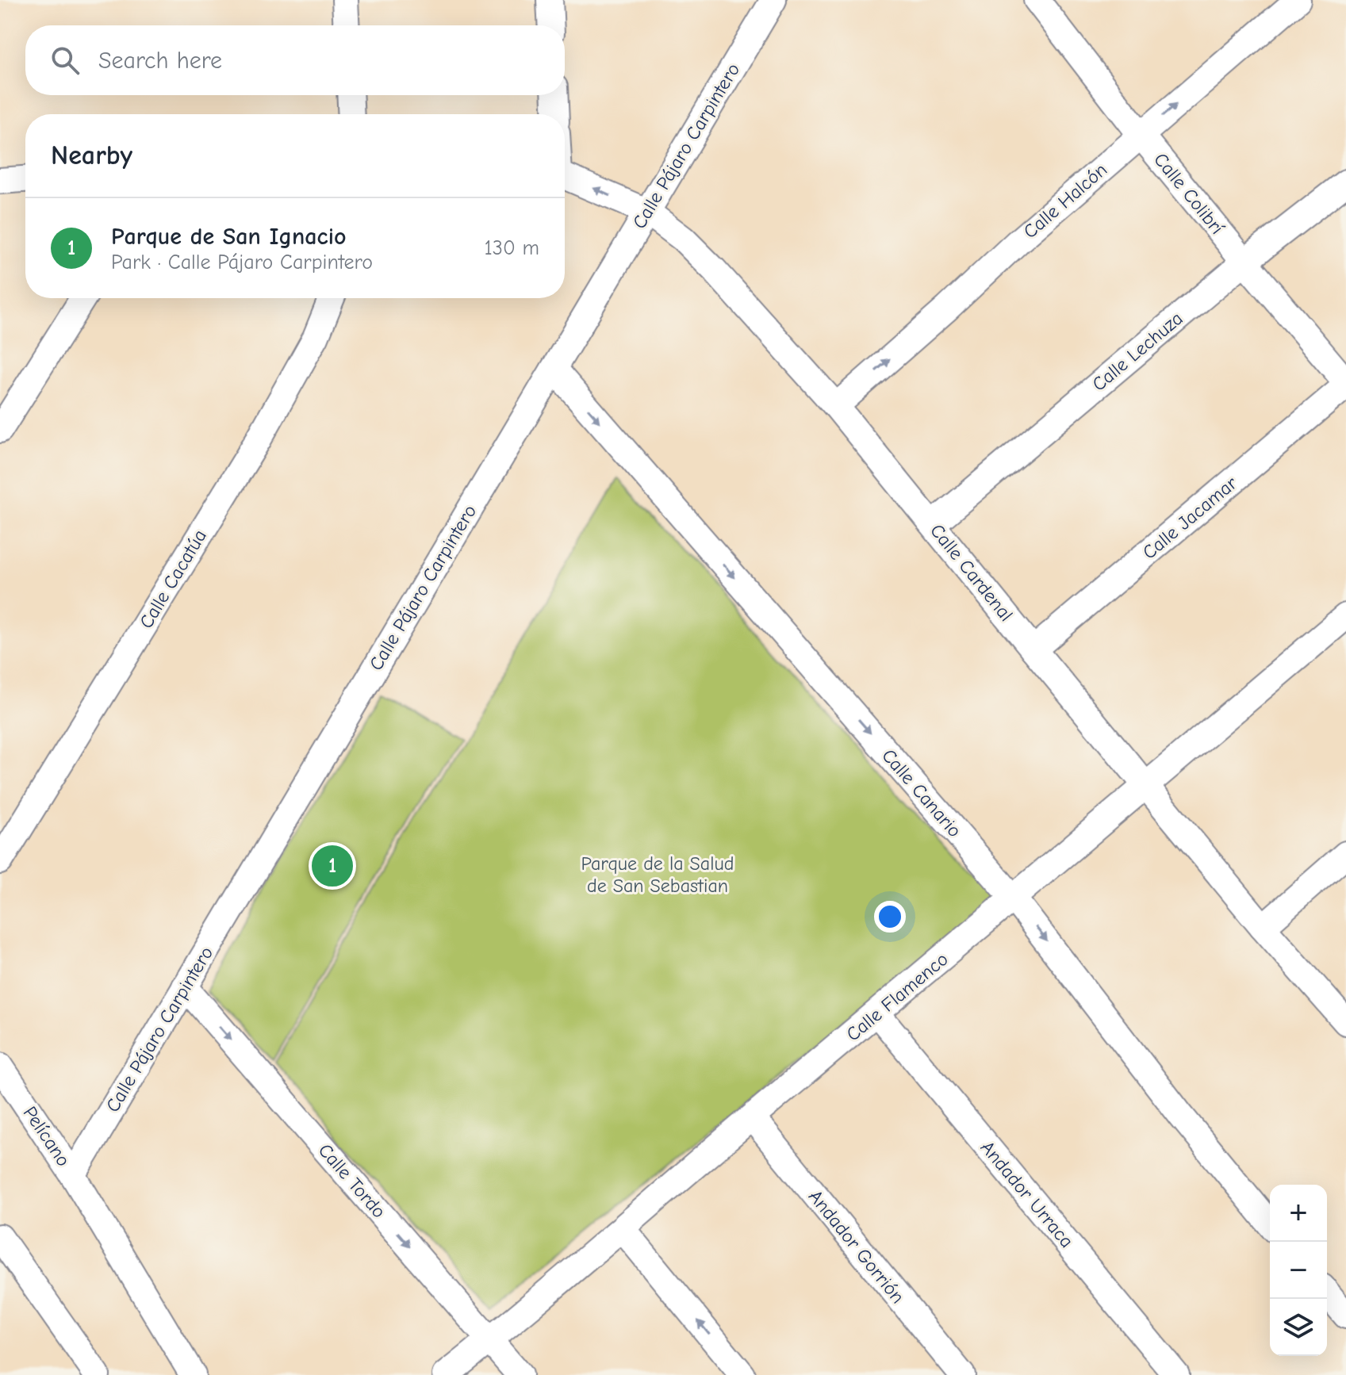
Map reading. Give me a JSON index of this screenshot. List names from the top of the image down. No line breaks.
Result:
{"streets":{"street":["Calle Pájaro Carpintero","Calle Colibrí","Calle Halcón","Calle Lechuza","Calle Jacamar","Calle Cardenal","Calle Cacatúa","Calle Canario","Calle Flamenco","Pelícano","Calle Tordo","Andador Urraca","Andador Gorrión"]},"crossings":[["Calle Pájaro Carpintero","Calle Cardenal"],["Calle Pájaro Carpintero","Calle Canario"],["Calle Pájaro Carpintero","Pelícano"],["Calle Pájaro Carpintero","Calle Tordo"],["Calle Colibrí","Calle Halcón"],["Calle Colibrí","Calle Lechuza"],["Calle Colibrí","Calle Jacamar"],["Calle Halcón","Calle Cardenal"],["Calle Lechuza","Calle Cardenal"],["Calle Jacamar","Calle Cardenal"],["Calle Cardenal","Calle Flamenco"],["Calle Canario","Calle Flamenco"],["Calle Flamenco","Calle Tordo"],["Calle Flamenco","Andador Urraca"],["Calle Flamenco","Andador Gorrión"]],"one_way":["Calle Halcón","Calle Canario","Calle Tordo"],"parks":["Parque de la Salud de San Sebastian"],"page":{"search":"Search here","heading":"Nearby","list":[{"mark":"1","name":"Parque de San Ignacio","note":"Park · Calle Pájaro Carpintero","value":"130 m"}],"pins":"1","map_buttons":["+","−"]}}
